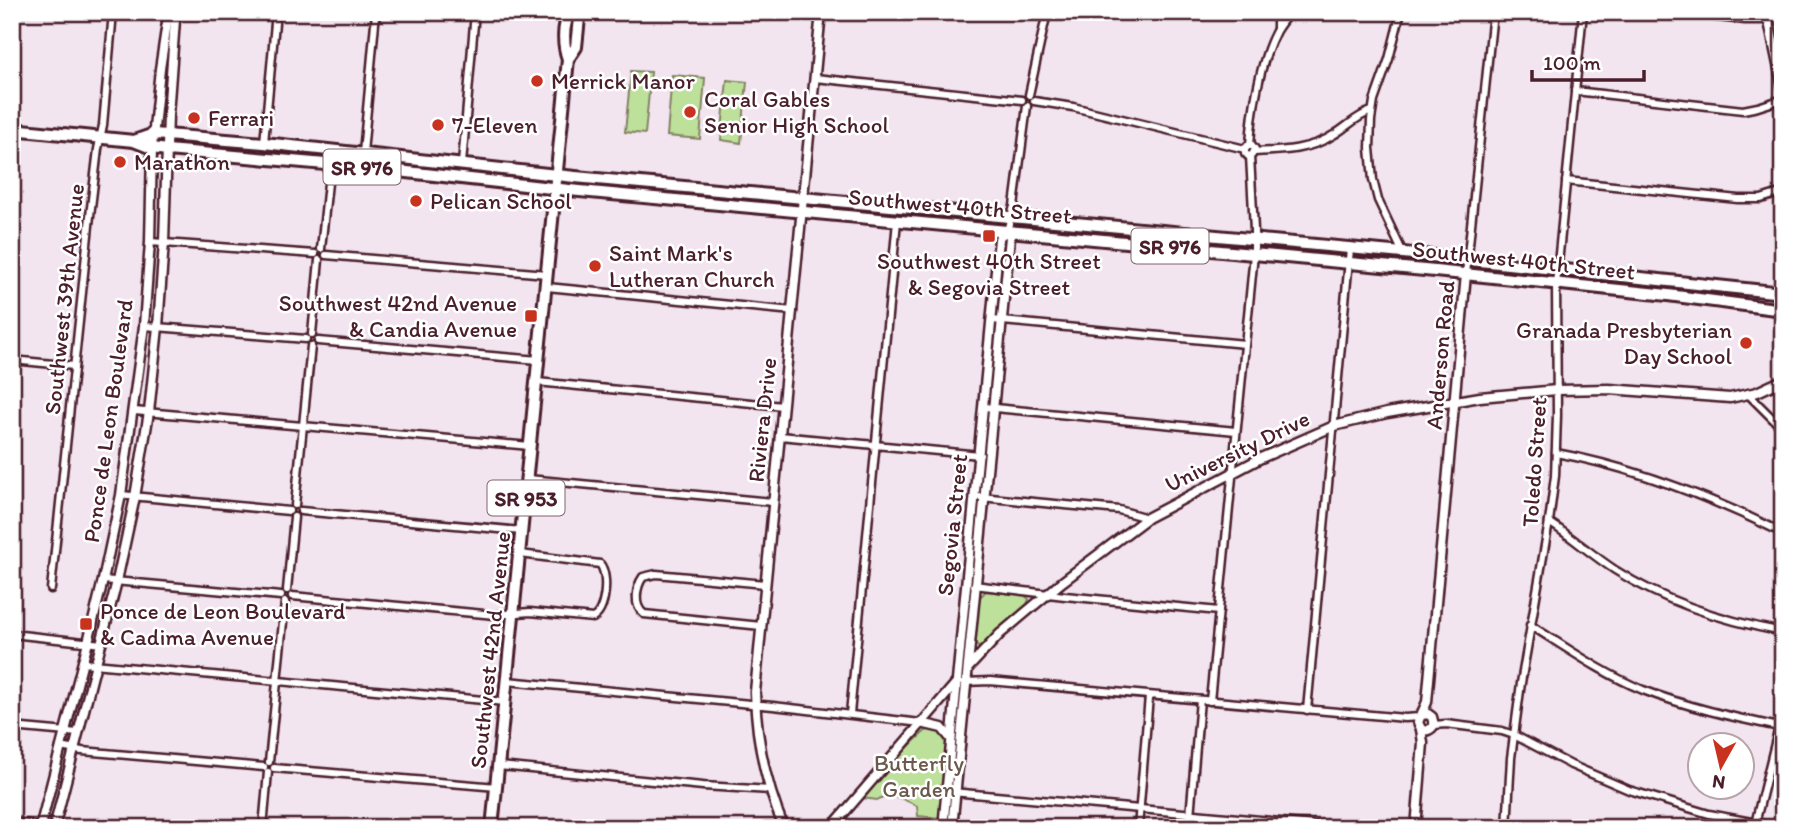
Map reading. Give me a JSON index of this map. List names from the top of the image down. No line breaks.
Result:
{"streets":{"main road":["SR 976","Southwest 40th Street","SR 953","Southwest 42nd Avenue"],"street":["Southwest 39th Avenue","Anderson Road","Riviera Drive","Ponce de Leon Boulevard","University Drive","Toledo Street","Segovia Street"]},"crossings":[["Southwest 40th Street","Southwest 39th Avenue"],["Southwest 40th Street","Anderson Road"],["Southwest 40th Street","Riviera Drive"],["Southwest 40th Street","Ponce de Leon Boulevard"],["Southwest 40th Street","Toledo Street"],["Southwest 40th Street","Segovia Street"],["Southwest 40th Street","Southwest 42nd Avenue"],["Anderson Road","University Drive"],["University Drive","Toledo Street"],["University Drive","Segovia Street"]],"parks":["Butterfly Garden"],"places":{"other":["Merrick Manor","Coral Gables Senior High School","Ferrari","7-Eleven","Marathon","Pelican School","Saint Mark's Lutheran Church","Granada Presbyterian Day School"],"transit":["Southwest 40th Street & Segovia Street","Southwest 42nd Avenue & Candia Avenue","Ponce de Leon Boulevard & Cadima Avenue"]},"scale_bar":"100 m","north":"bottom"}
